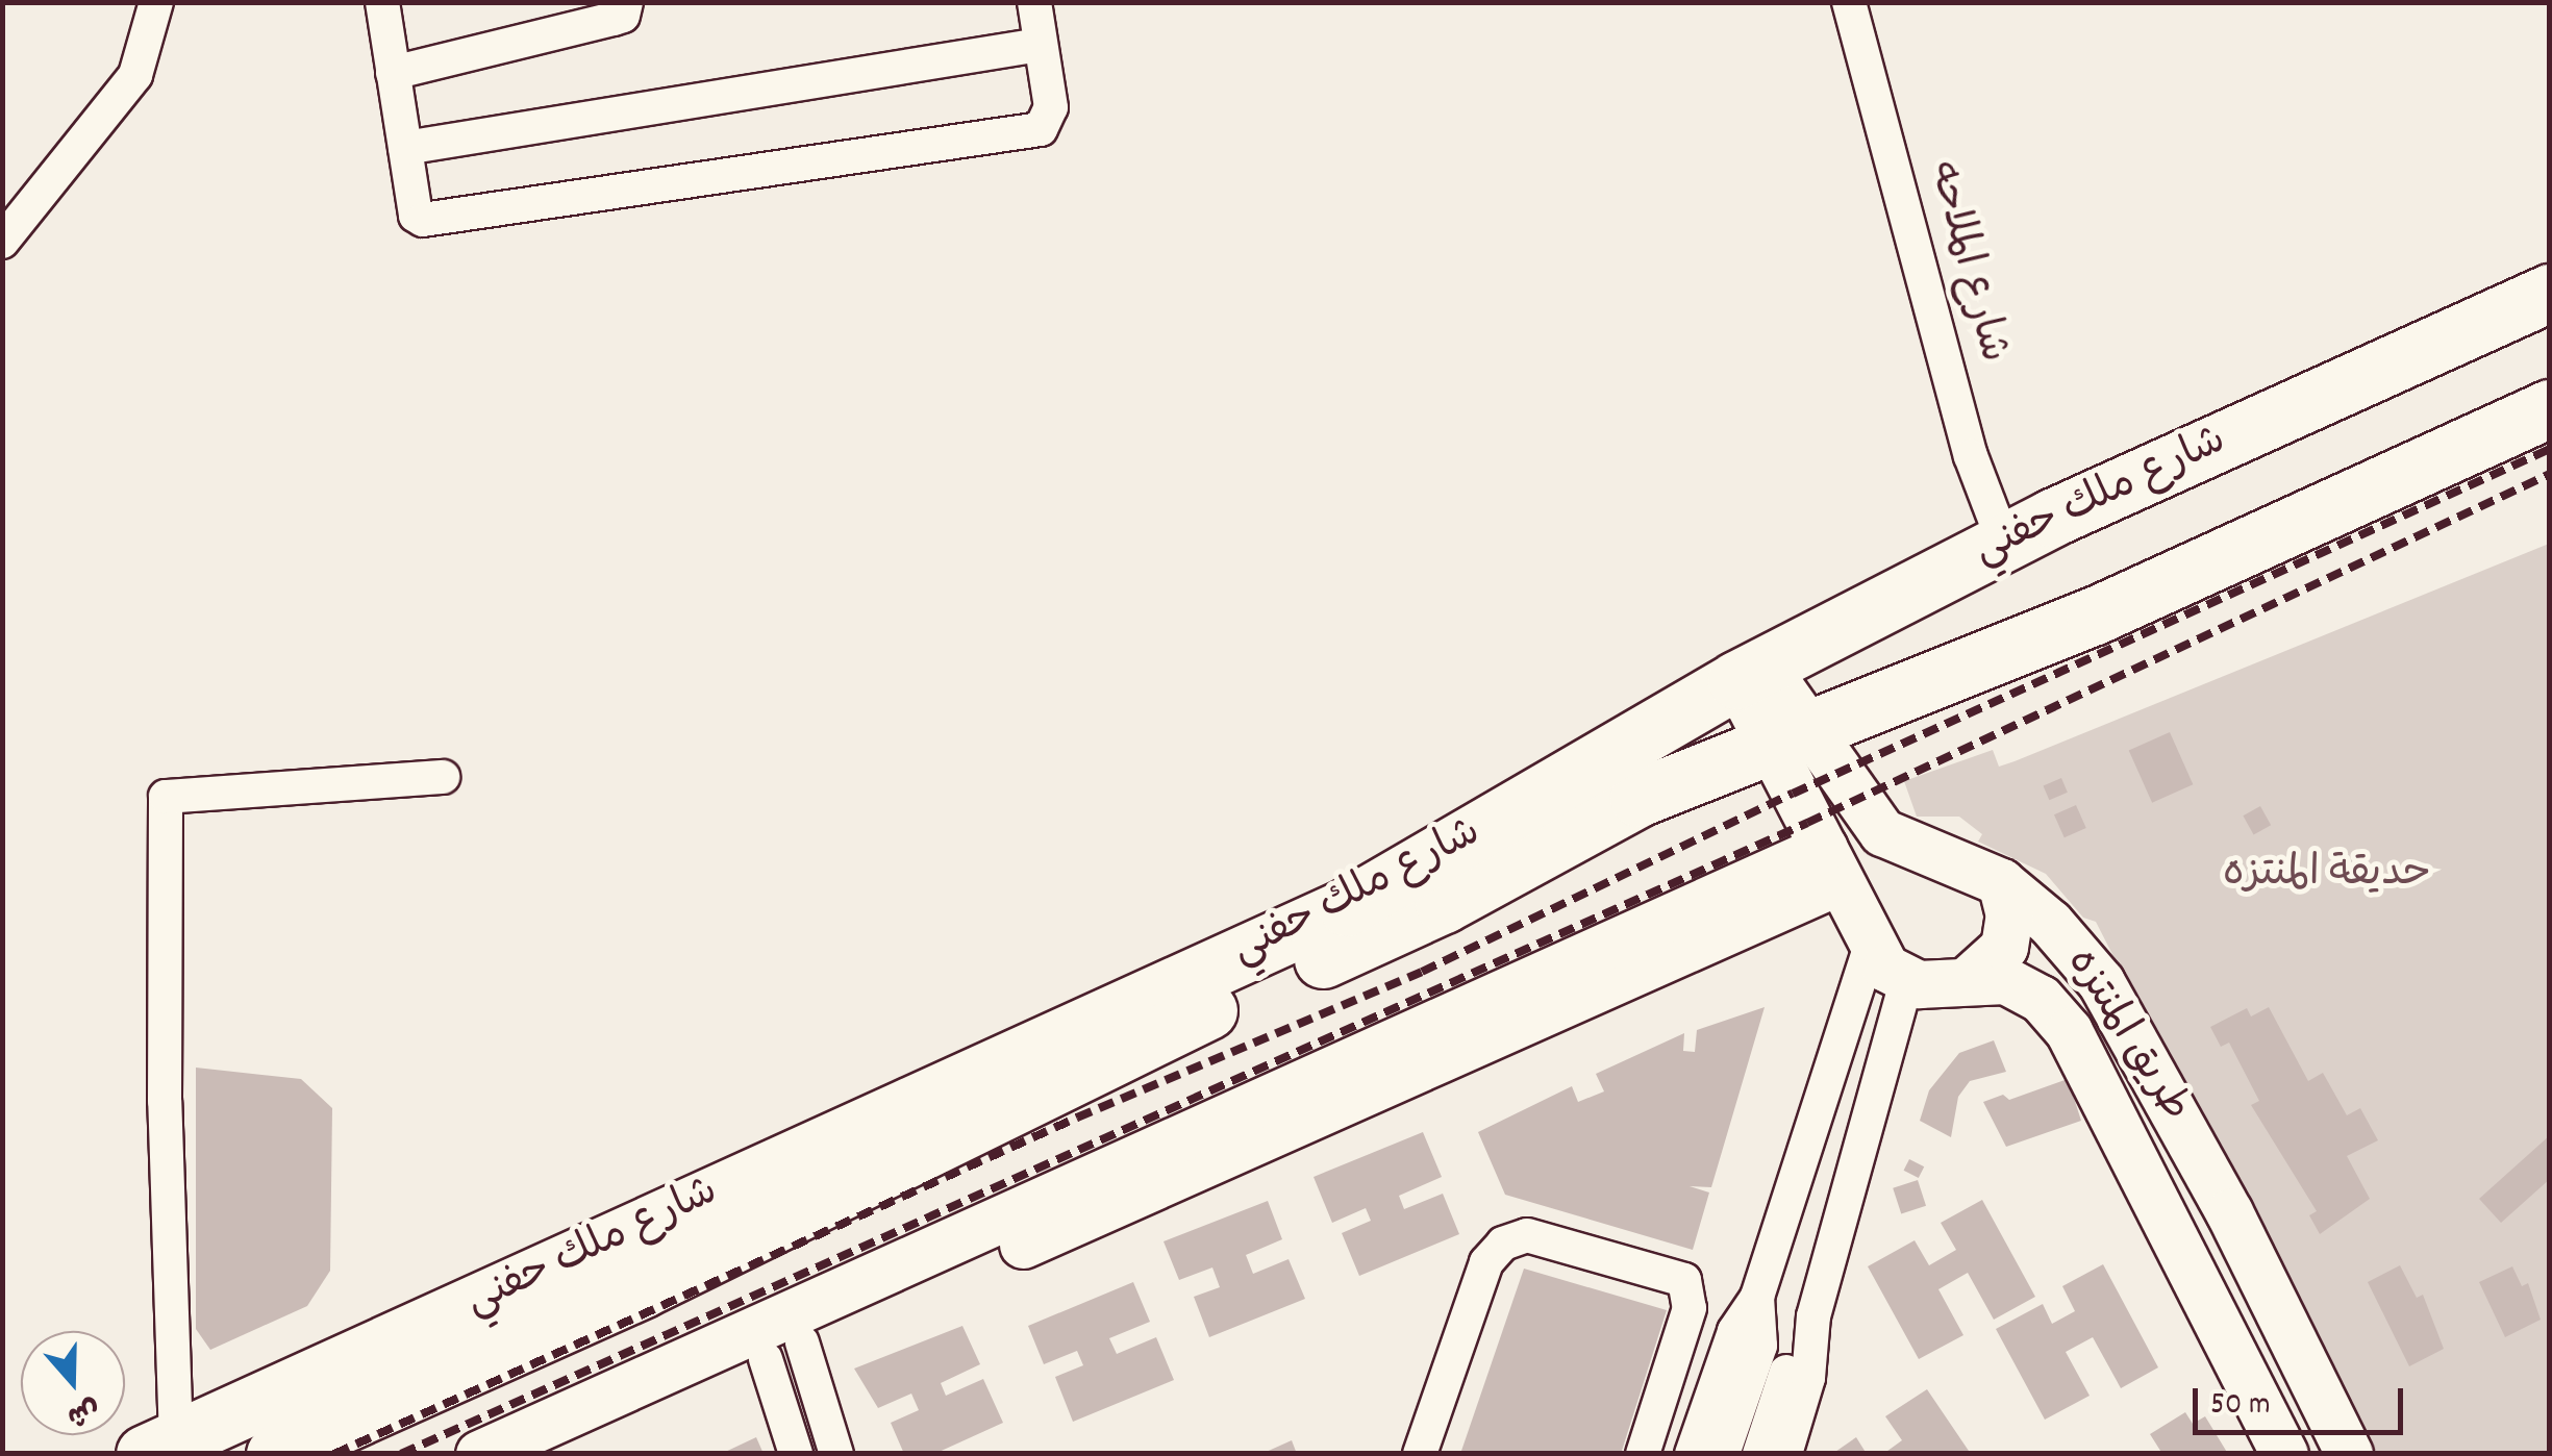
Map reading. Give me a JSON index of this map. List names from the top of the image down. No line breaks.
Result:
{"streets":{"highway":["شارع ملك حفني"],"street":["شارع الملاحه","طريق المنتزه"]},"crossings":[["شارع الملاحه","شارع ملك حفني"],["شارع ملك حفني","طريق المنتزه"]],"parks":["حديقة المنتزه"],"scale_bar":"50 m","north":"bottom"}
